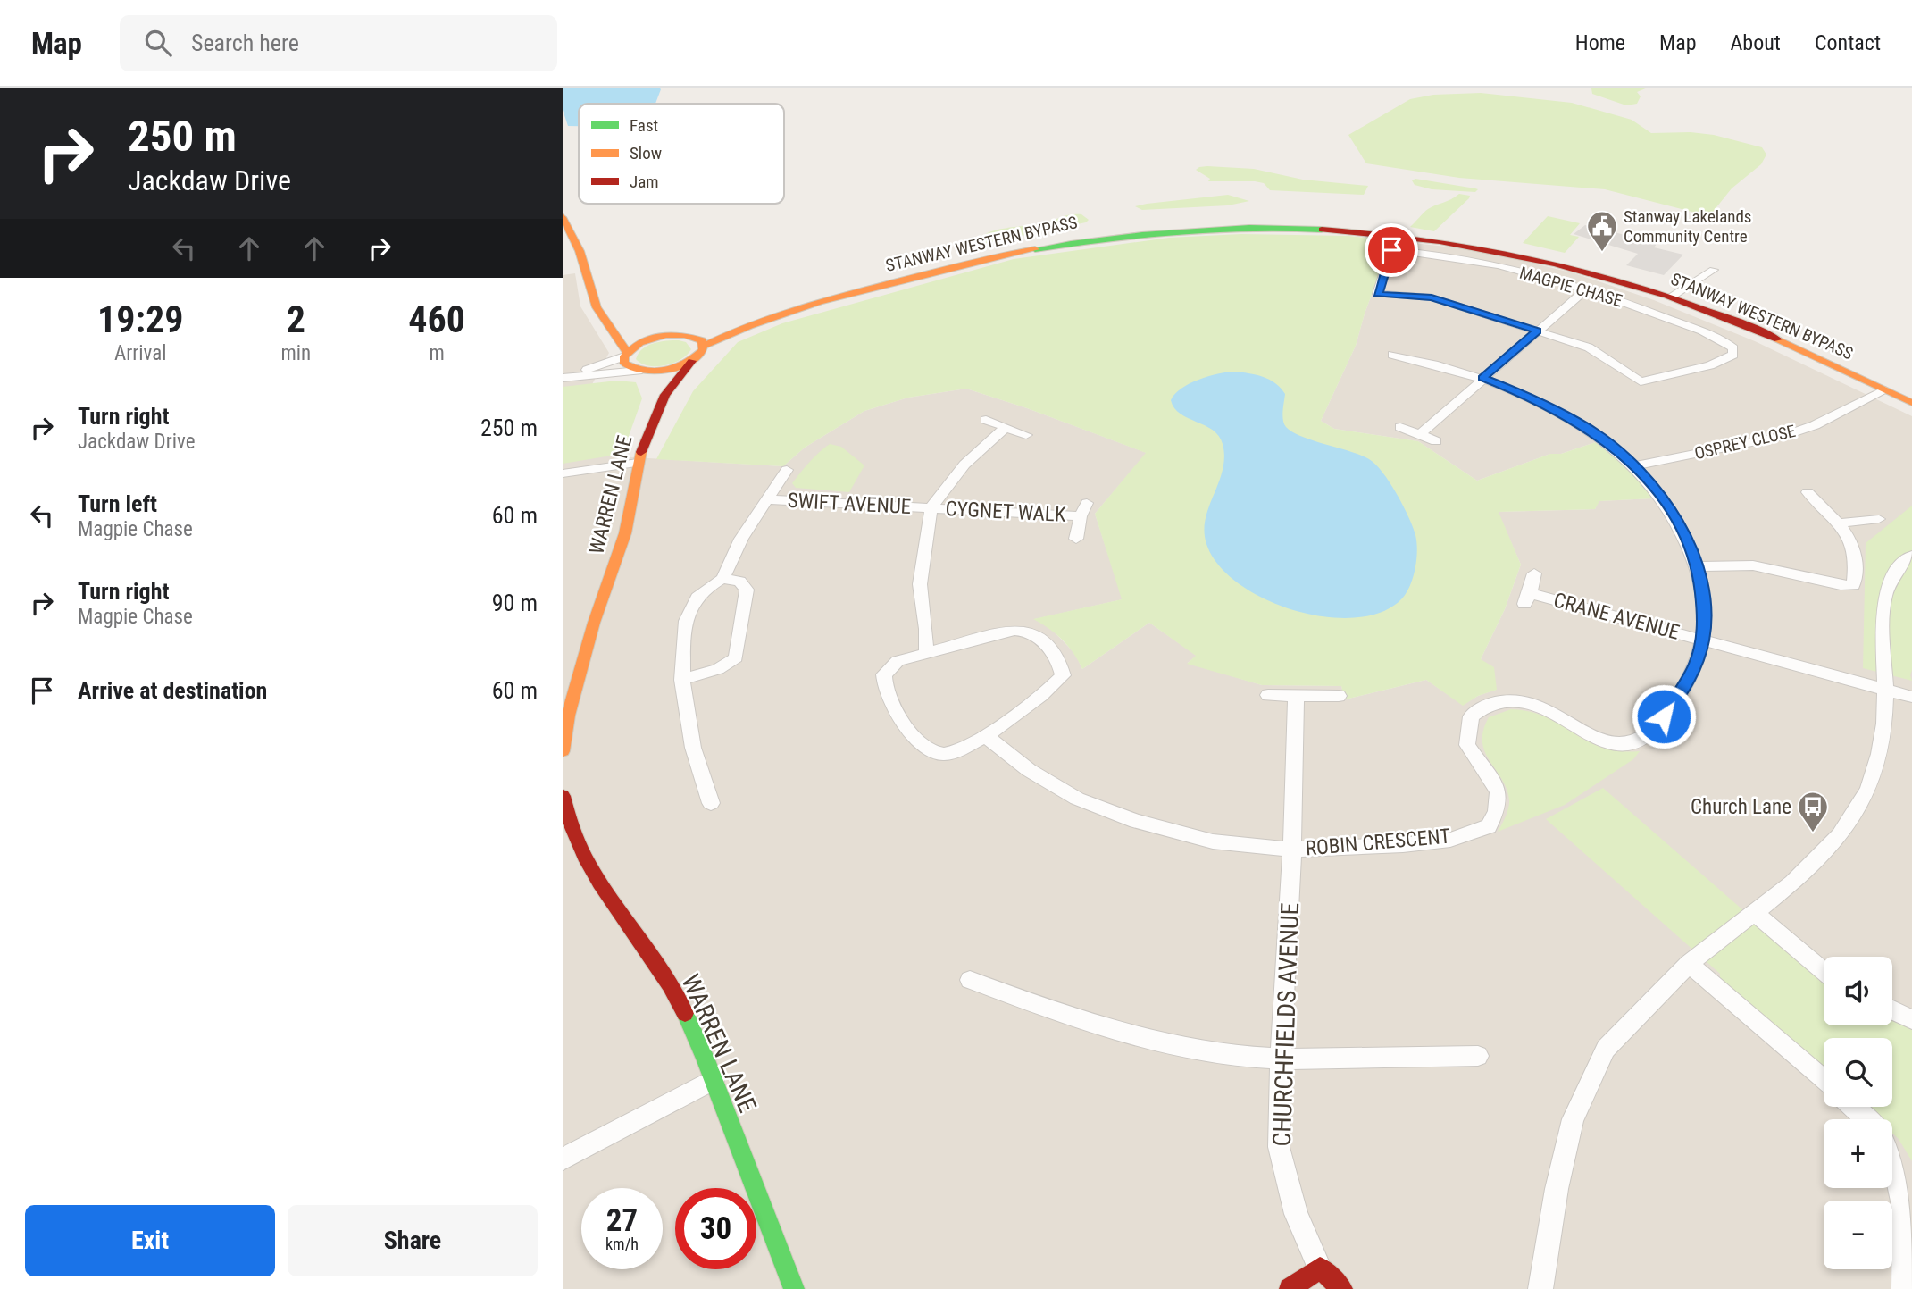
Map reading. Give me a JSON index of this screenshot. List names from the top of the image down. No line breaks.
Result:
{"streets":{"street":["STANWAY WESTERN BYPASS","MAGPIE CHASE","OSPREY CLOSE","WARREN LANE","SWIFT AVENUE","CYGNET WALK","CRANE AVENUE","ROBIN CRESCENT","CHURCHFIELDS AVENUE"]},"crossings":[["STANWAY WESTERN BYPASS","OSPREY CLOSE"],["STANWAY WESTERN BYPASS","WARREN LANE"],["OSPREY CLOSE","ROBIN CRESCENT"],["SWIFT AVENUE","CYGNET WALK"],["CRANE AVENUE","ROBIN CRESCENT"],["ROBIN CRESCENT","CHURCHFIELDS AVENUE"]],"places":{"public building":["Stanway Lakelands Community Centre"],"bus stop":["Church Lane"]},"legend":["Fast","Slow","Jam"],"page":{"header":"Map","search":"Search here","nav":["Home","Map","About","Contact"],"turn":["250 m","Jackdaw Drive"],"eta":["19:29","Arrival","2","min","460","m"],"list":[{"name":"Turn right","note":"Jackdaw Drive","value":"250 m"},{"name":"Turn left","note":"Magpie Chase","value":"60 m"},{"name":"Turn right","note":"Magpie Chase","value":"90 m"},{"name":"Arrive at destination","value":"60 m"}],"map_buttons":["+","−"],"speed":"27 km/h","limit":"30","buttons":["Exit","Share"]}}
